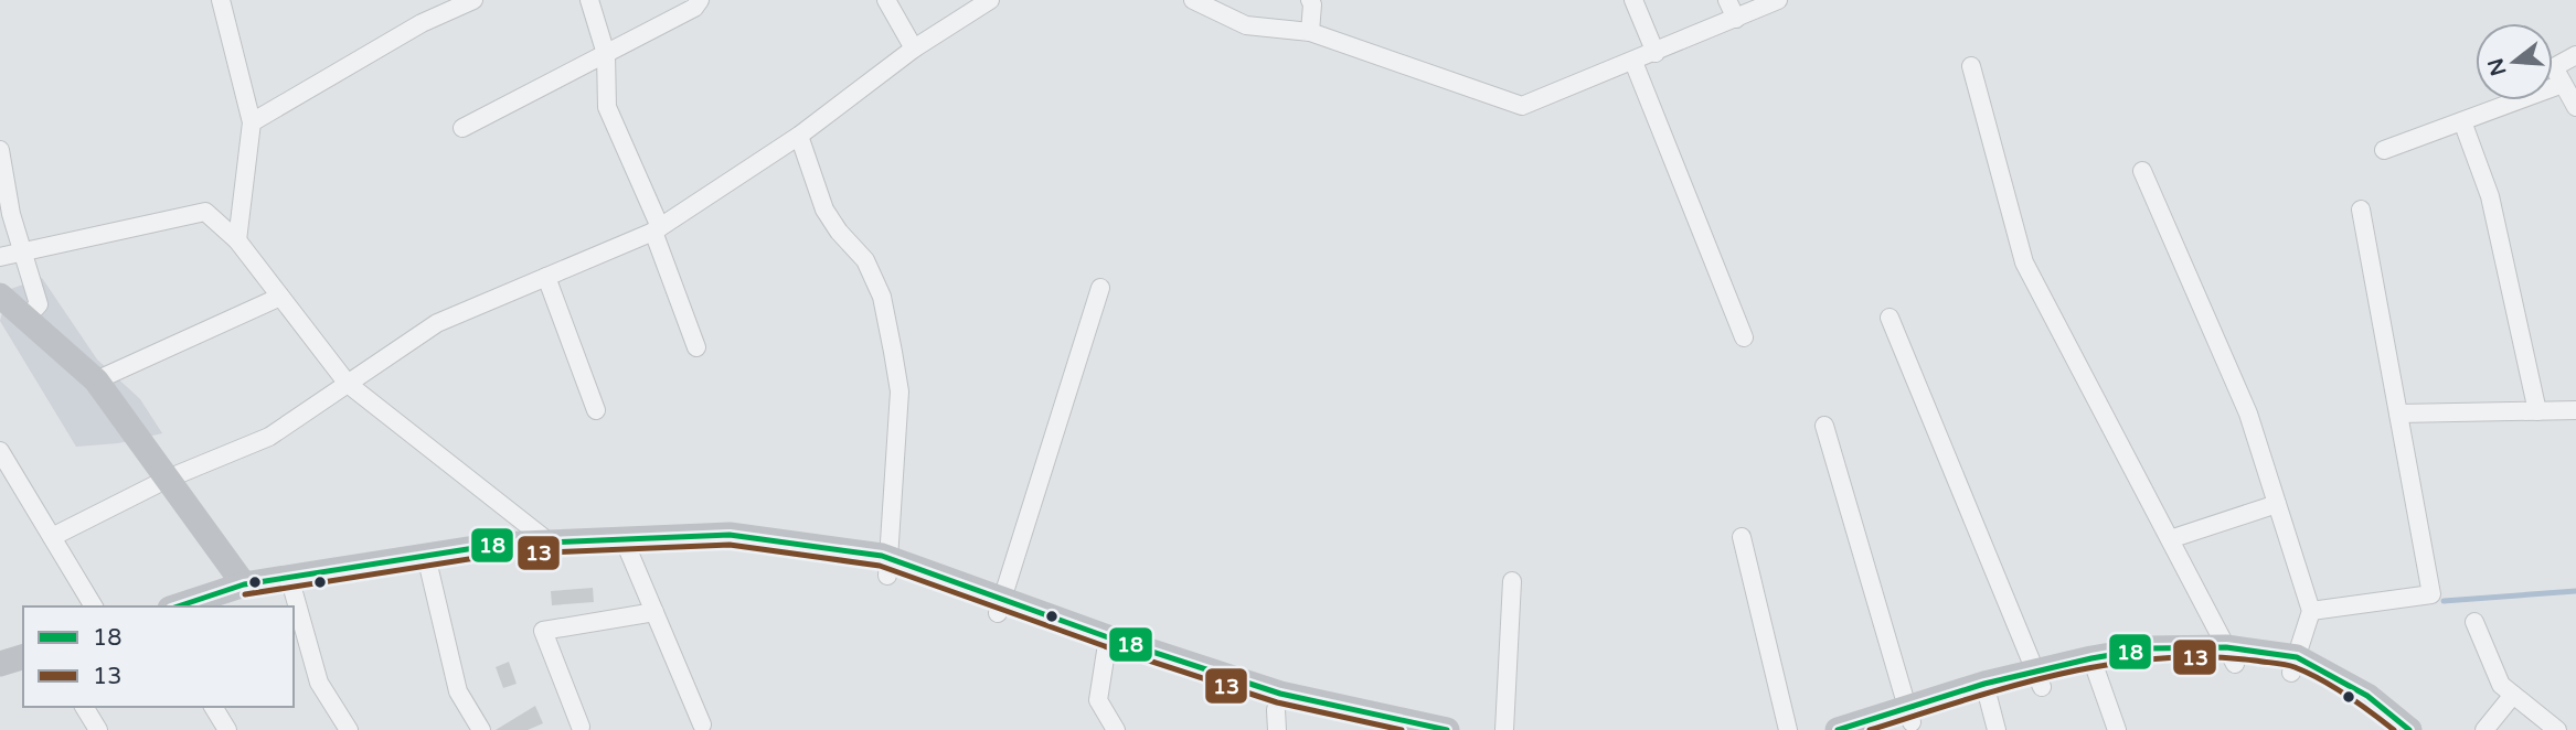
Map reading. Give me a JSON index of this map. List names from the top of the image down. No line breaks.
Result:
{"lines":["transit line 18","transit line 13"],"legend":["18","13"],"north":"left"}
